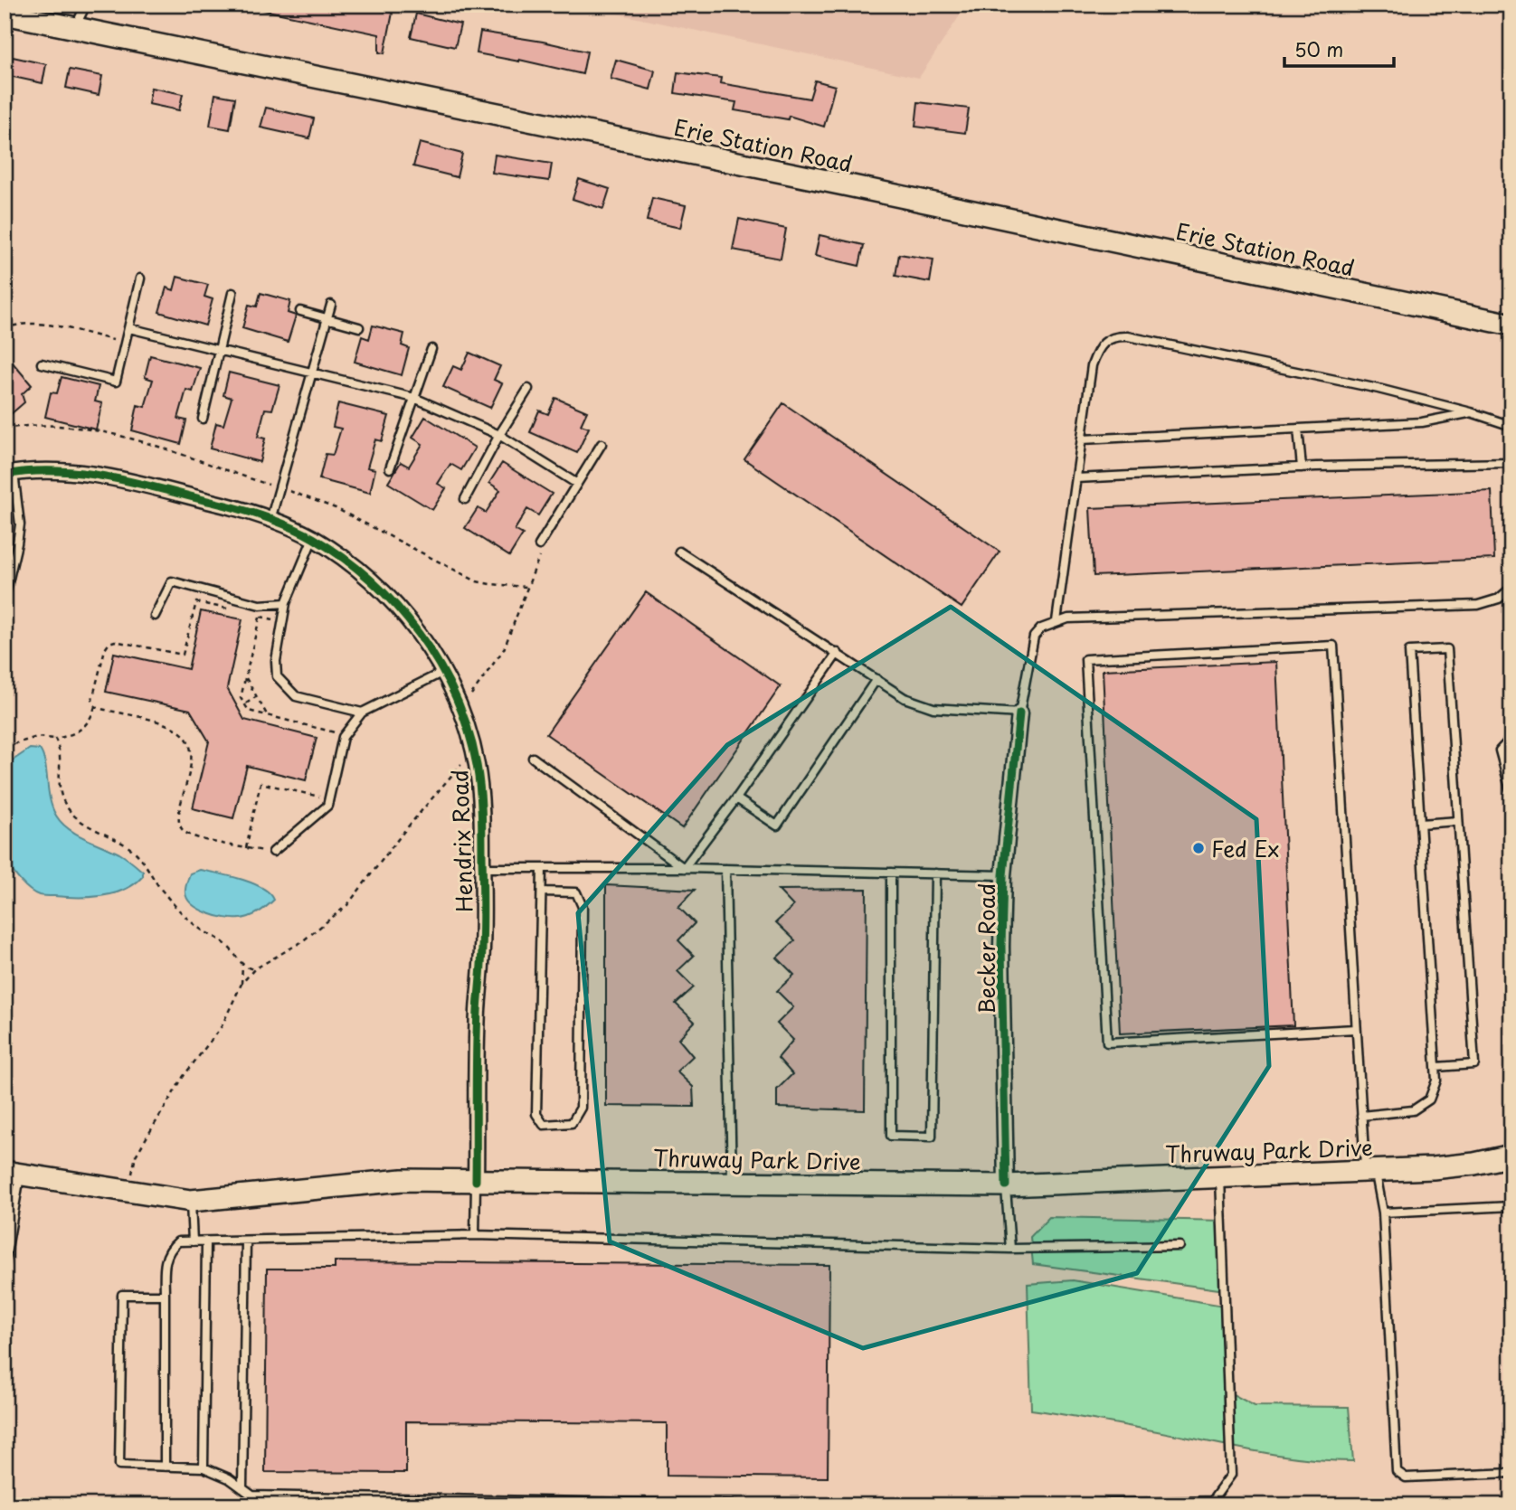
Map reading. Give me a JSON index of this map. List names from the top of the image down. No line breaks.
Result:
{"streets":{"main road":["Erie Station Road","Thruway Park Drive"],"street":["Hendrix Road","Becker Road"]},"crossings":[["Hendrix Road","Thruway Park Drive"],["Becker Road","Thruway Park Drive"]],"places":["Fed Ex"],"scale_bar":"50 m"}
